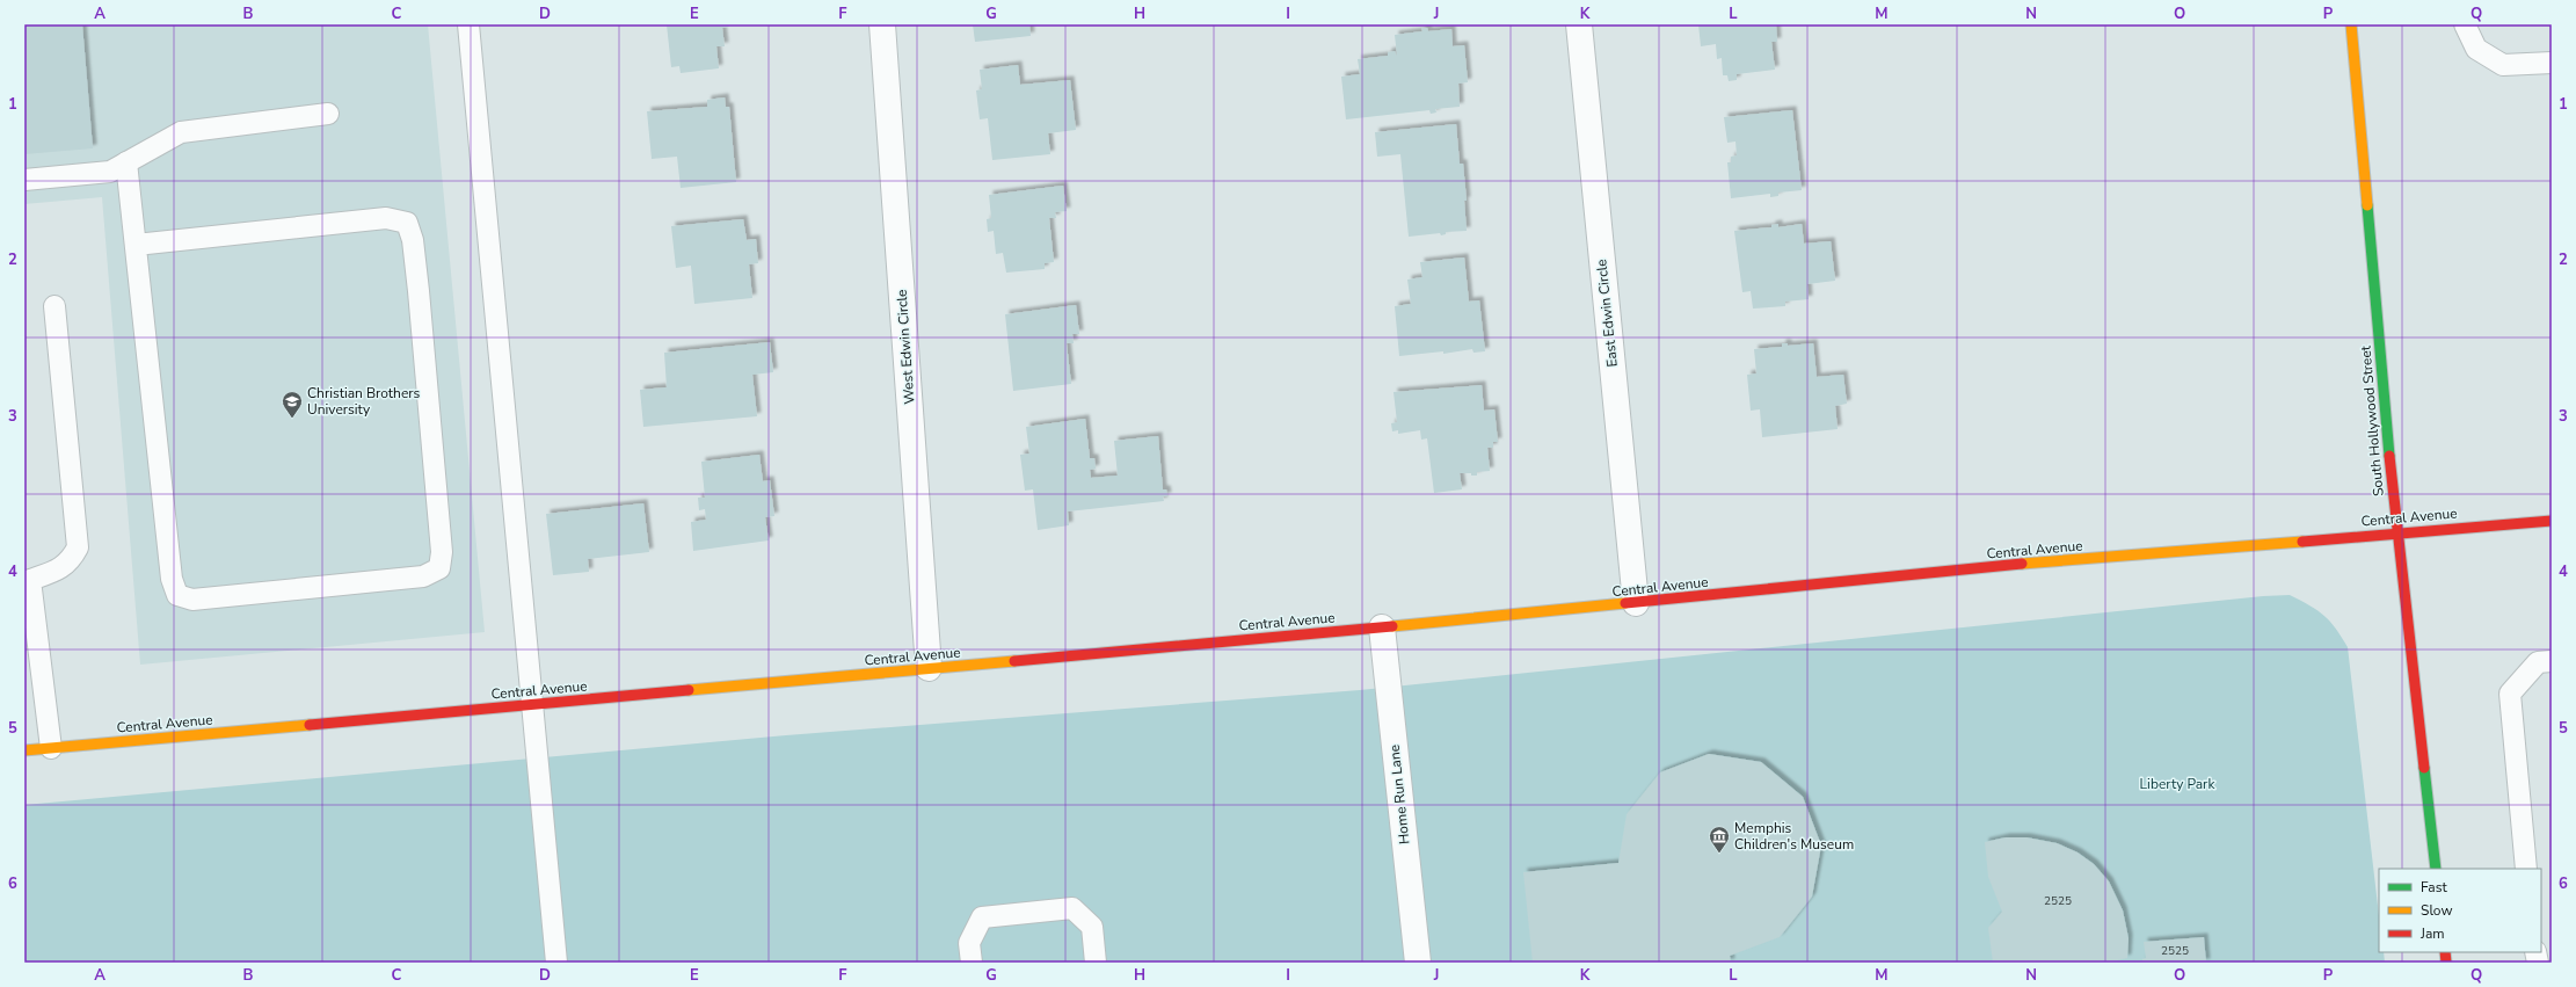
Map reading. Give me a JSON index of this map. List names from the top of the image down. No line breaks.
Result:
{"streets":{"main road":["South Hollywood Street","Central Avenue"],"street":["East Edwin Circle","West Edwin Circle","Home Run Lane"]},"crossings":[["East Edwin Circle","Central Avenue"],["West Edwin Circle","Central Avenue"],["South Hollywood Street","Central Avenue"],["Central Avenue","Home Run Lane"]],"parks":["Liberty Park"],"places":{"school or university":["Christian Brothers University"],"museum":["Memphis Children's Museum"]},"house_numbers":["2525","2525"],"legend":["Fast","Slow","Jam"],"grid":{"columns":["A","B","C","D","E","F","G","H","I","J","K","L","M","N","O","P","Q"],"rows":["1","2","3","4","5","6"]}}
